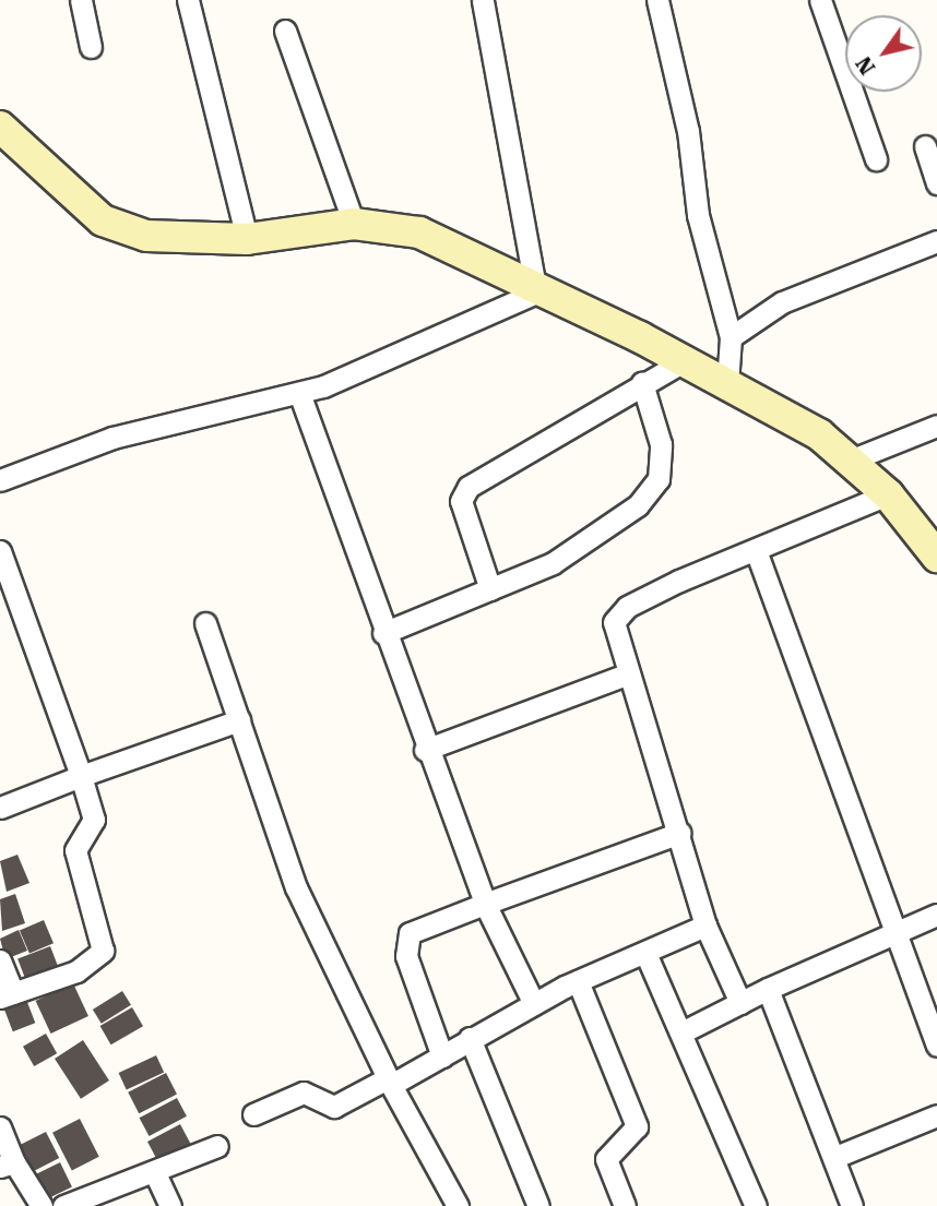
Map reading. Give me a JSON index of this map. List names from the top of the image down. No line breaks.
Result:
{"north":"bottom left"}
